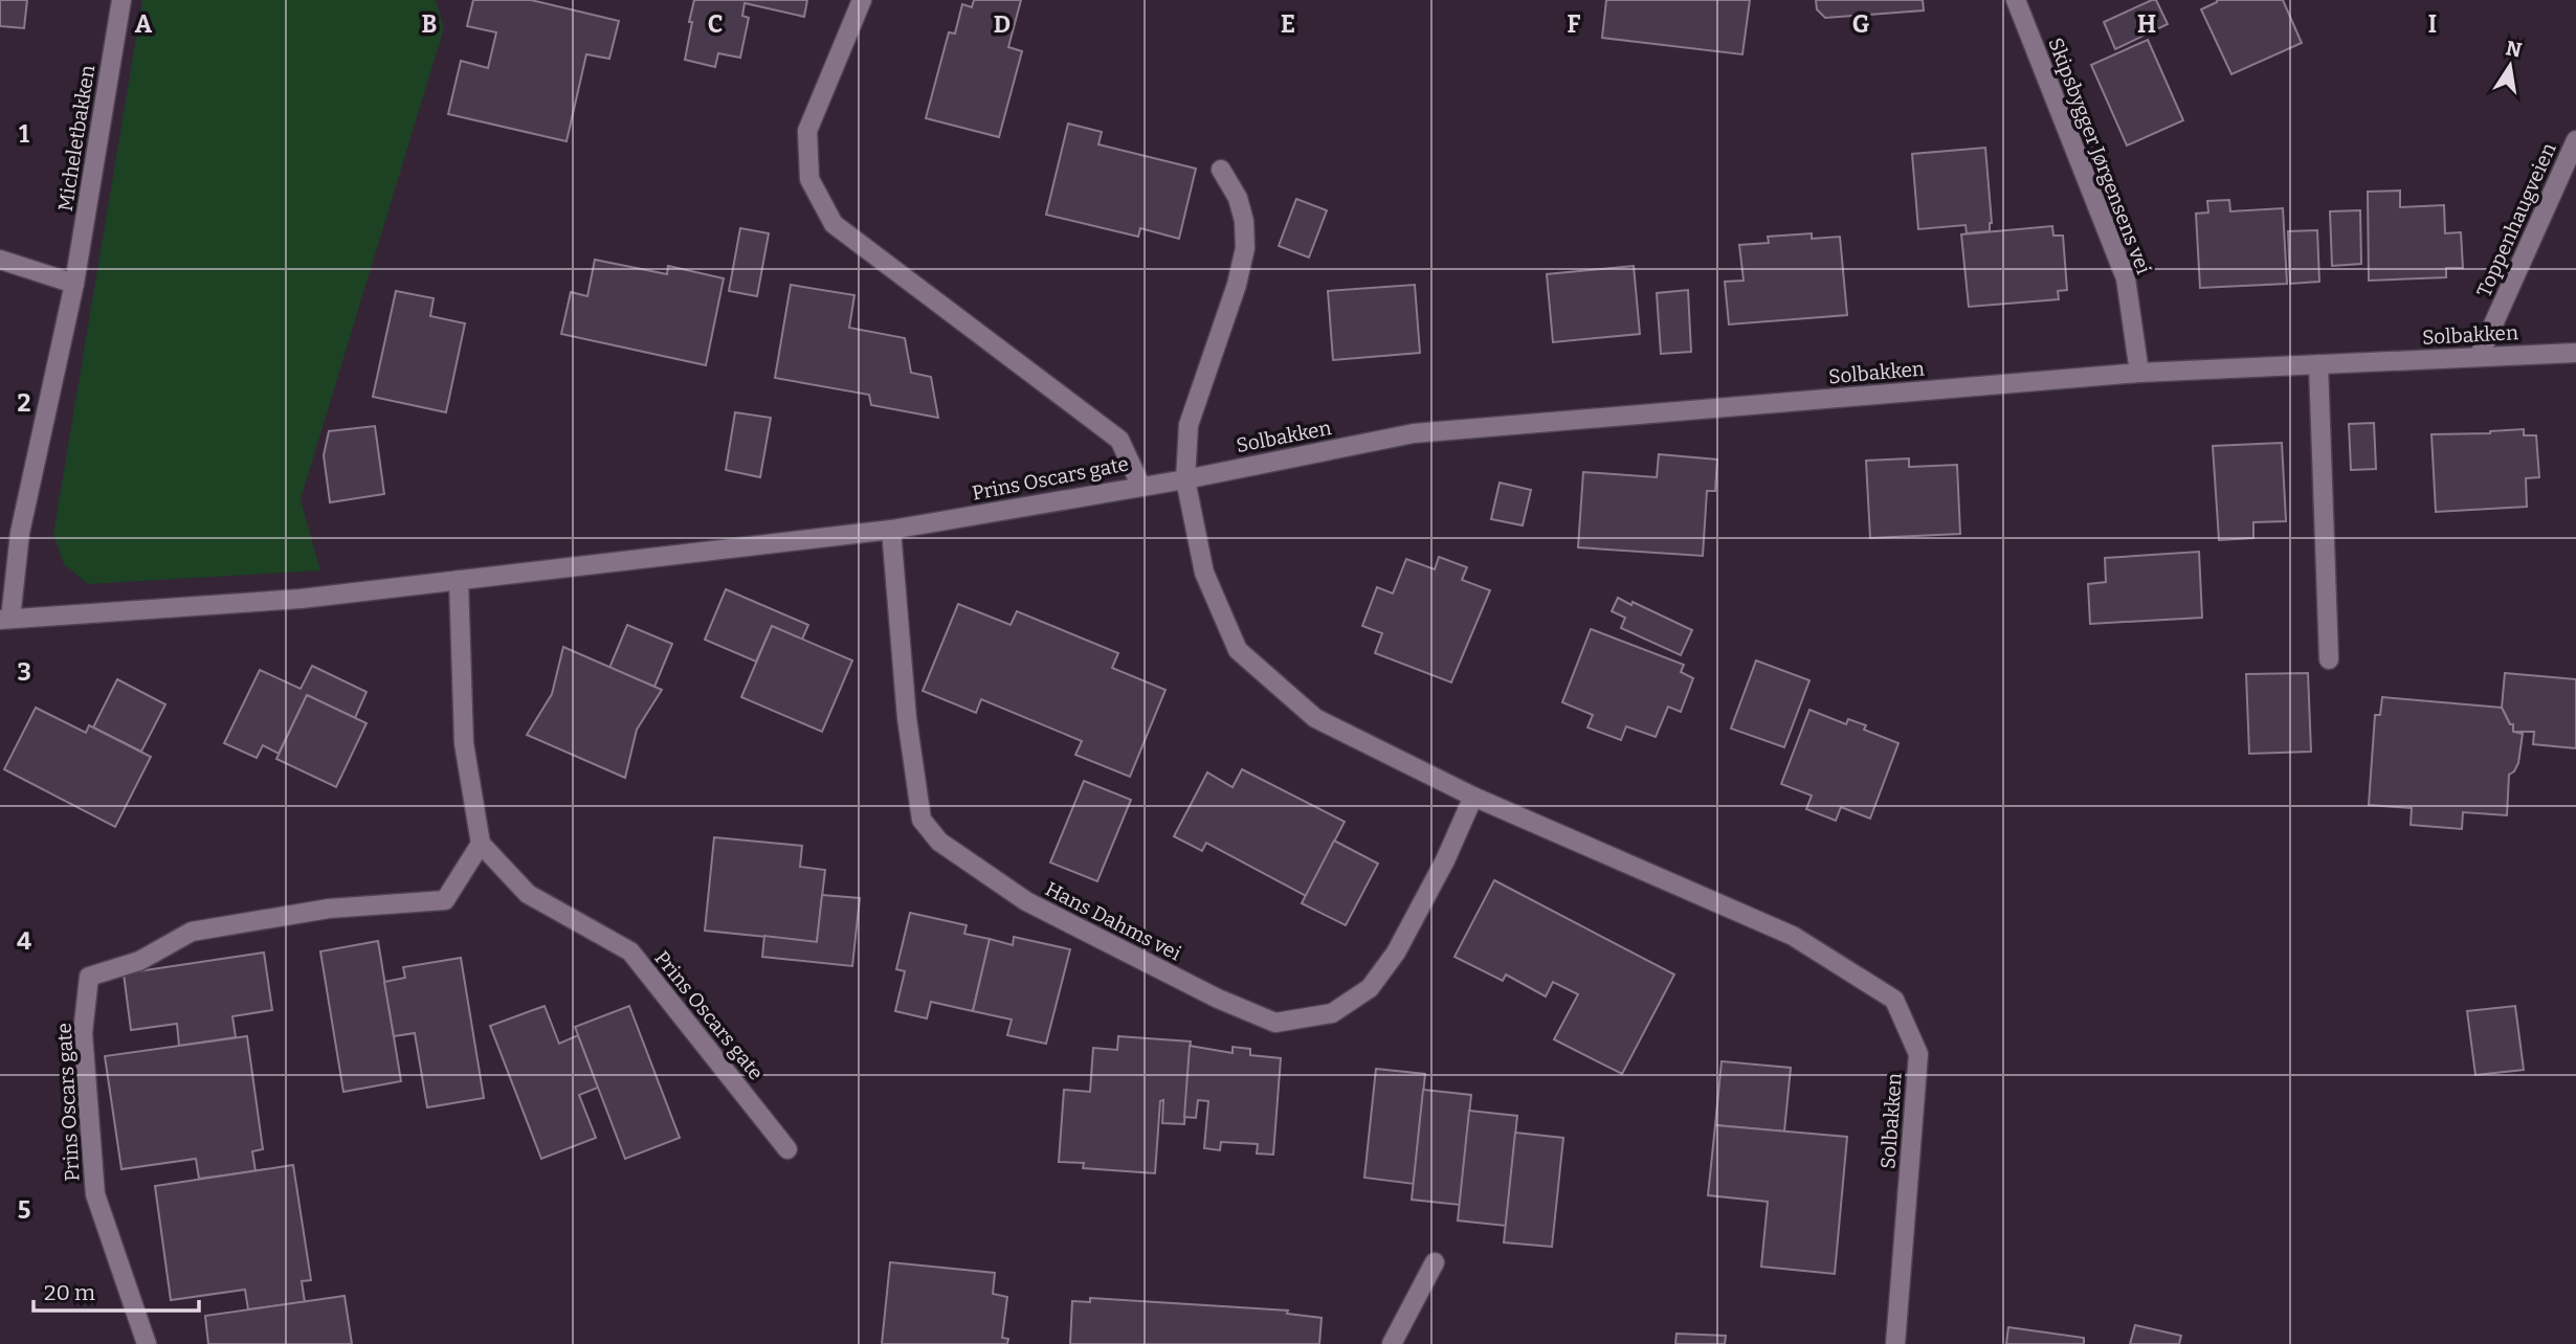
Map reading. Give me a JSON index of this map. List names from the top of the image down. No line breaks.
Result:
{"streets":{"street":["Micheletbakken","Skipsbygger Jørgensens vei","Toppenhaugveien","Solbakken","Prins Oscars gate","Hans Dahms vei"]},"crossings":[["Micheletbakken","Prins Oscars gate"],["Skipsbygger Jørgensens vei","Solbakken"],["Toppenhaugveien","Solbakken"],["Solbakken","Prins Oscars gate"],["Solbakken","Hans Dahms vei"],["Prins Oscars gate","Hans Dahms vei"]],"scale_bar":"20 m","north":"top","grid":{"columns":["A","B","C","D","E","F","G","H","I"],"rows":["1","2","3","4","5"]}}
